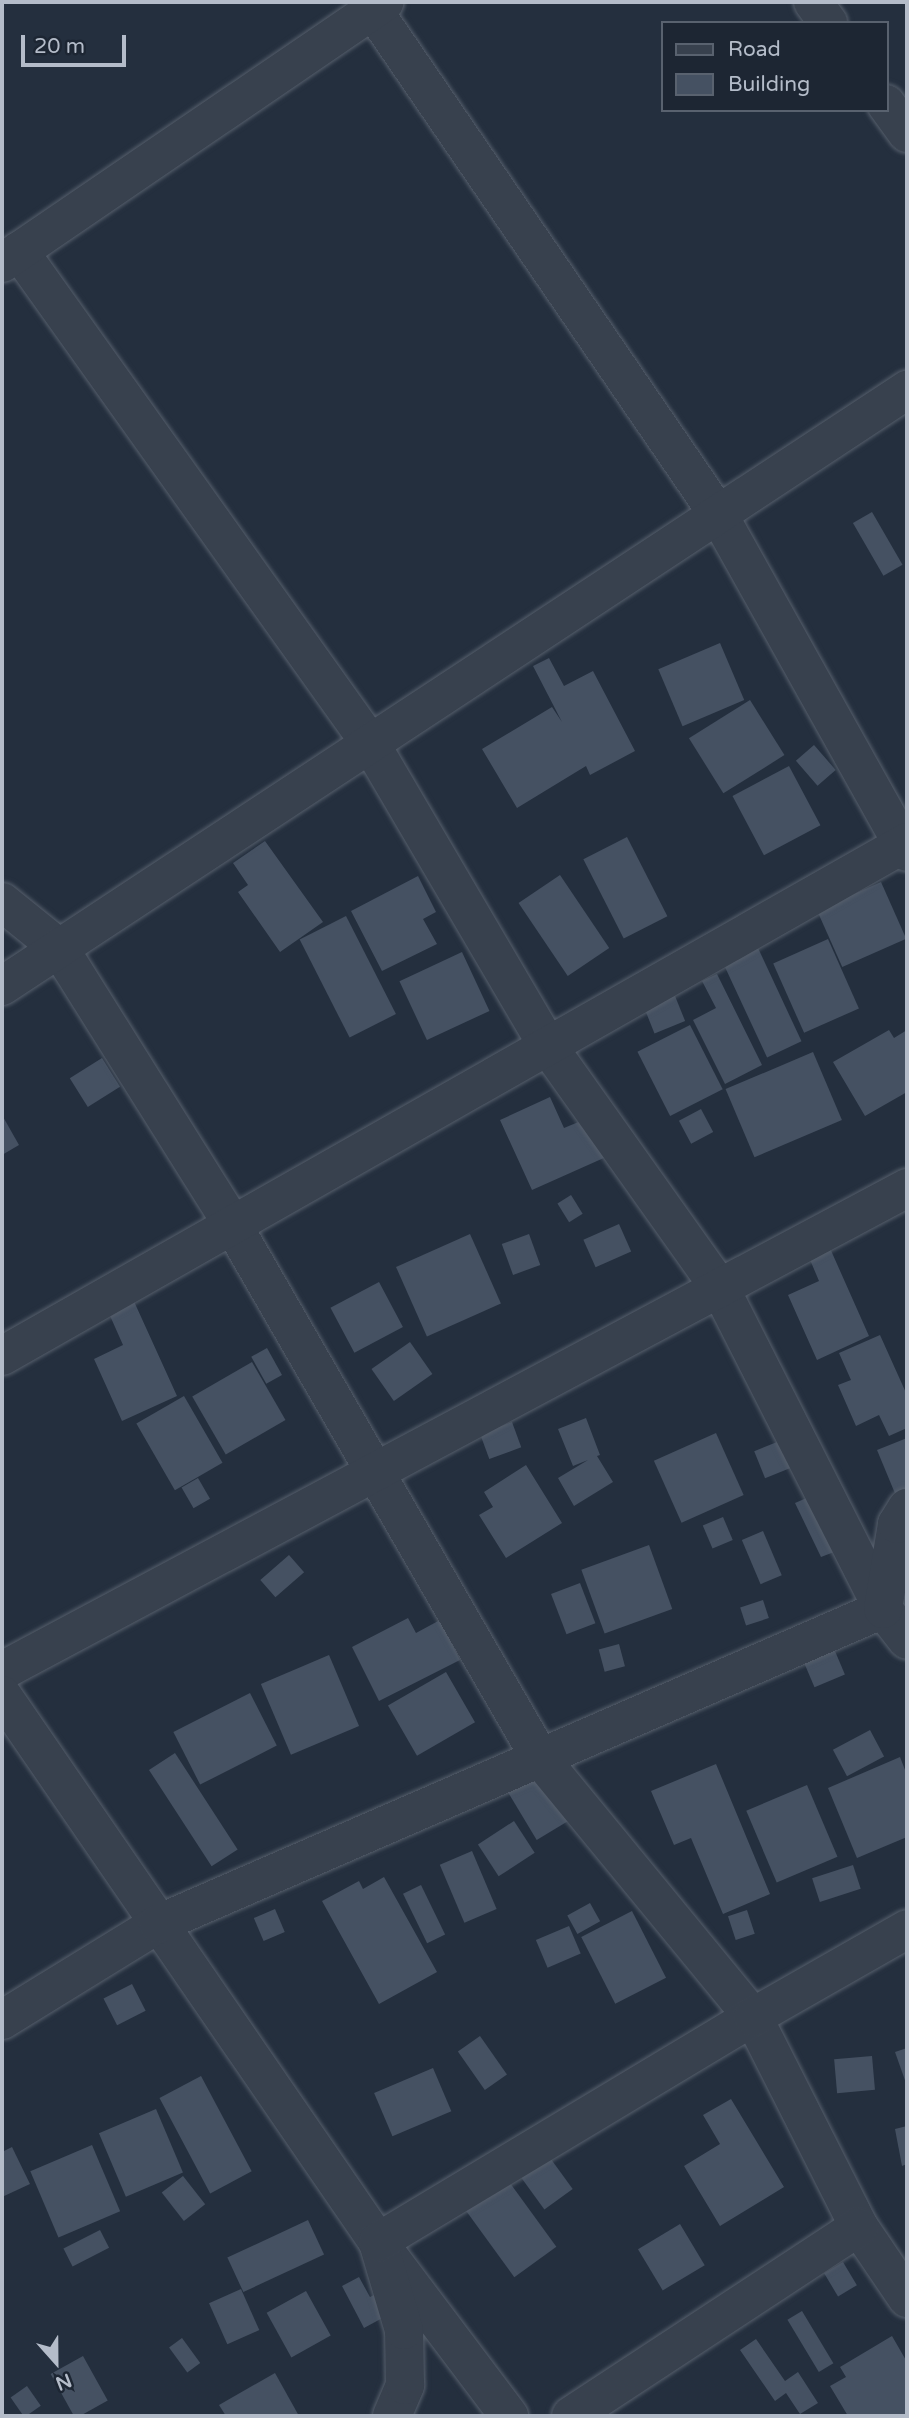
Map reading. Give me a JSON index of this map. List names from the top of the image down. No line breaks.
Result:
{"legend":["Road","Building"],"scale_bar":"20 m","north":"bottom"}
